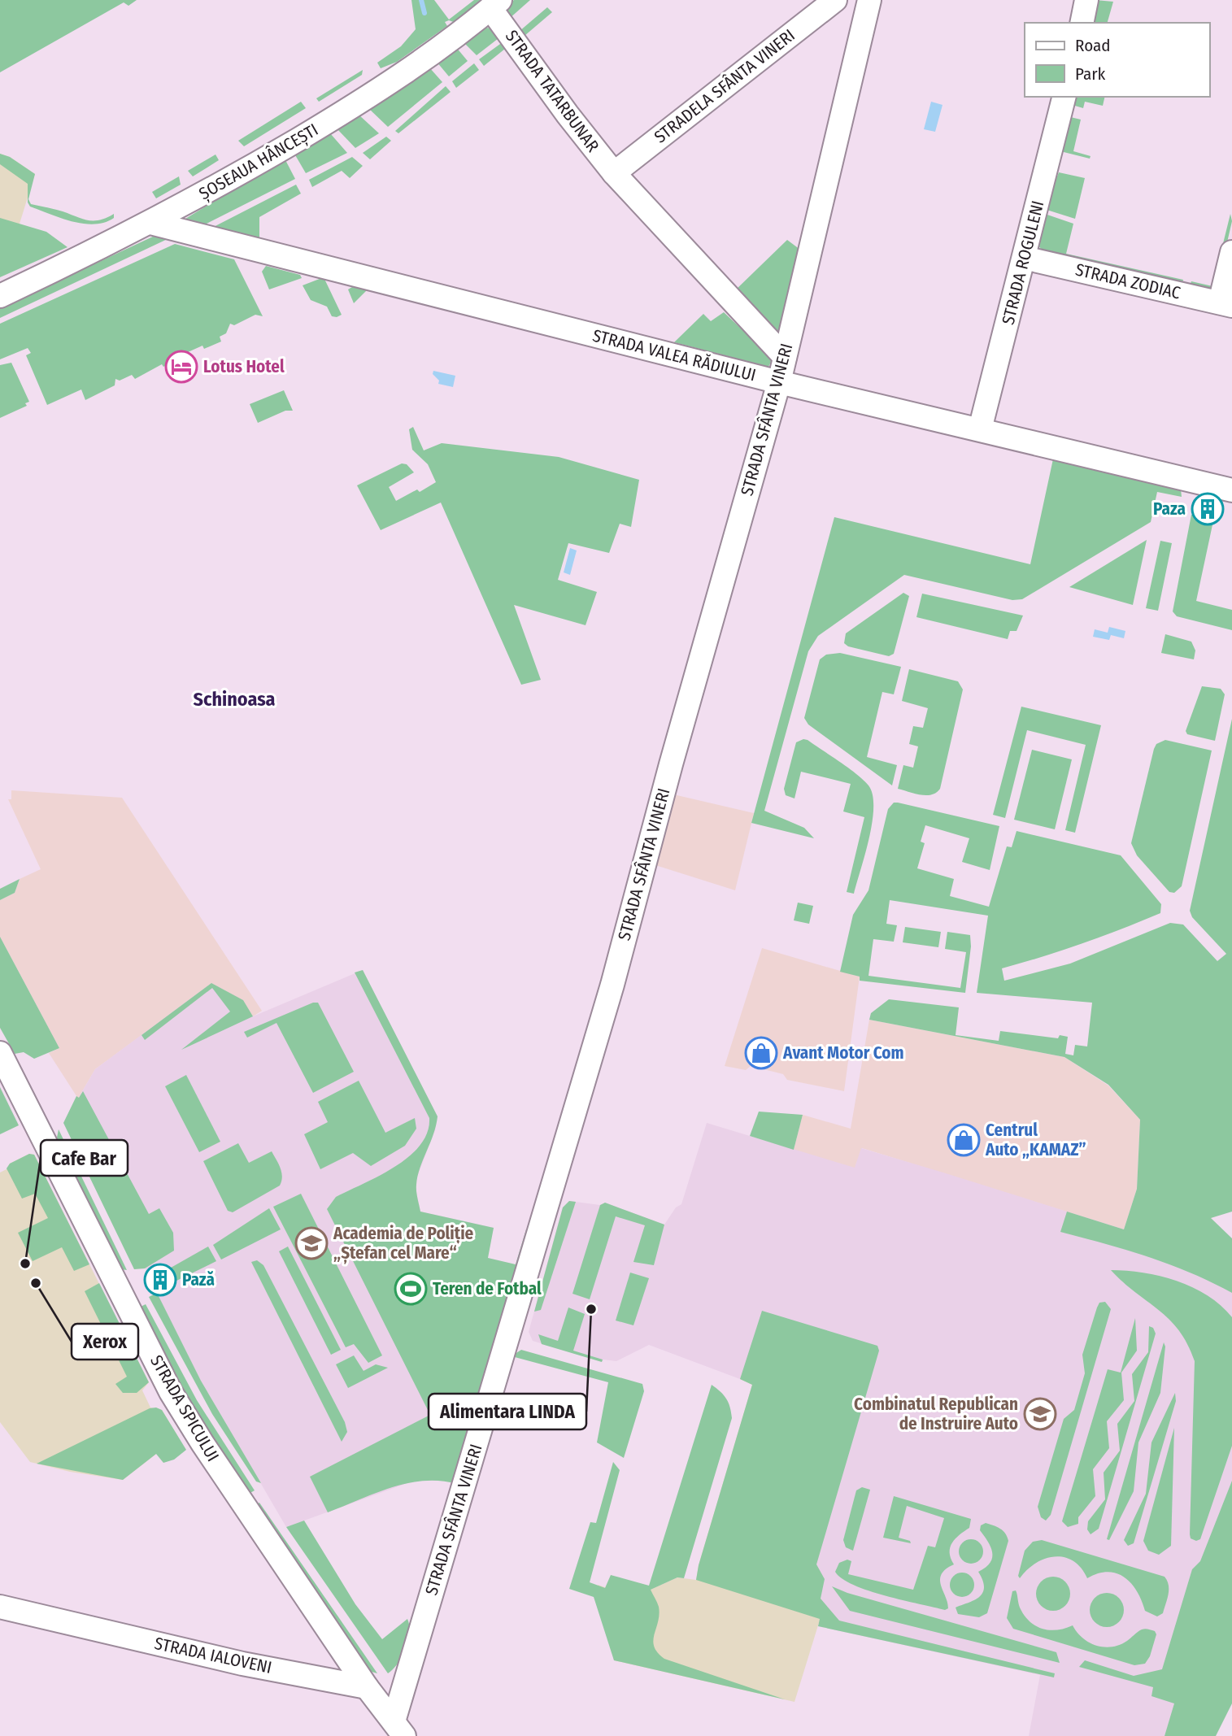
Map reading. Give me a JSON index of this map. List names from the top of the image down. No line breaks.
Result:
{"streets":{"street":["STRADELA SFÂNTA VINERI","STRADA TATARBUNAR","ȘOSEAUA HÂNCEȘTI","STRADA ROGULENI","STRADA ZODIAC","STRADA VALEA RĂDIULUI","STRADA SFÂNTA VINERI","STRADA SPICULUI","STRADA IALOVENI"]},"crossings":[["STRADELA SFÂNTA VINERI","STRADA TATARBUNAR"],["STRADELA SFÂNTA VINERI","STRADA VALEA RĂDIULUI"],["STRADA TATARBUNAR","ȘOSEAUA HÂNCEȘTI"],["STRADA TATARBUNAR","STRADA VALEA RĂDIULUI"],["ȘOSEAUA HÂNCEȘTI","STRADA VALEA RĂDIULUI"],["STRADA ROGULENI","STRADA ZODIAC"],["STRADA ROGULENI","STRADA VALEA RĂDIULUI"],["STRADA VALEA RĂDIULUI","STRADA SFÂNTA VINERI"],["STRADA SPICULUI","STRADA IALOVENI"]],"districts":["Schinoasa"],"places":{"hotel":["Lotus Hotel"],"building":["Paza","Pază"],"shop":["Avant Motor Com","Centrul Auto „KAMAZ”"],"school or university":["Academia de Poliție „Ștefan cel Mare“","Combinatul Republican de Instruire Auto"],"other":["Cafe Bar","Xerox","Alimentara LINDA"],"sports":["Teren de Fotbal"]},"legend":["Road","Park"]}
